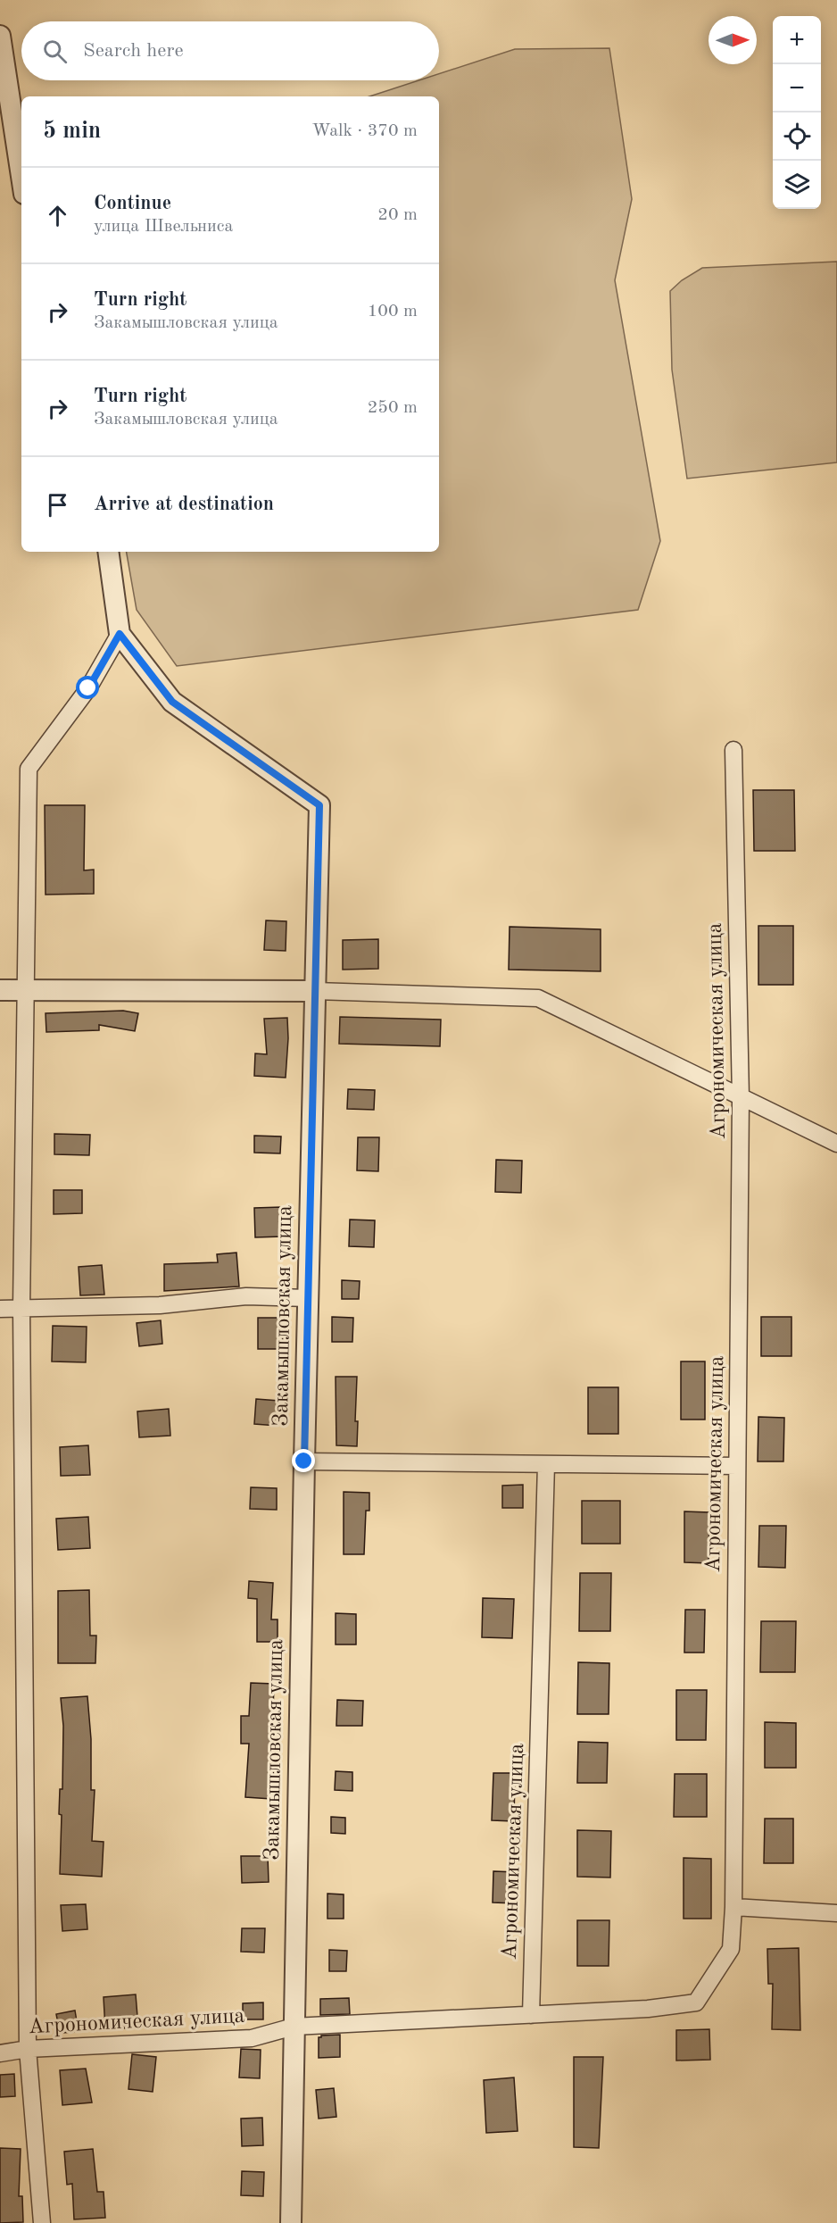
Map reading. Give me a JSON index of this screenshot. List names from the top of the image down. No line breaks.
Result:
{"streets":{"street":["Агрономическая улица","Закамышловская улица"]},"crossings":[["Агрономическая улица","Закамышловская улица"]],"north":"right","page":{"map_buttons":["+","−"],"search":"Search here","heading":["5 min","Walk · 370 m"],"list":[["Continue","улица Швельниса","20 m"],["Turn right","Закамышловская улица","100 m"],["Turn right","Закамышловская улица","250 m"],"Arrive at destination"]}}
